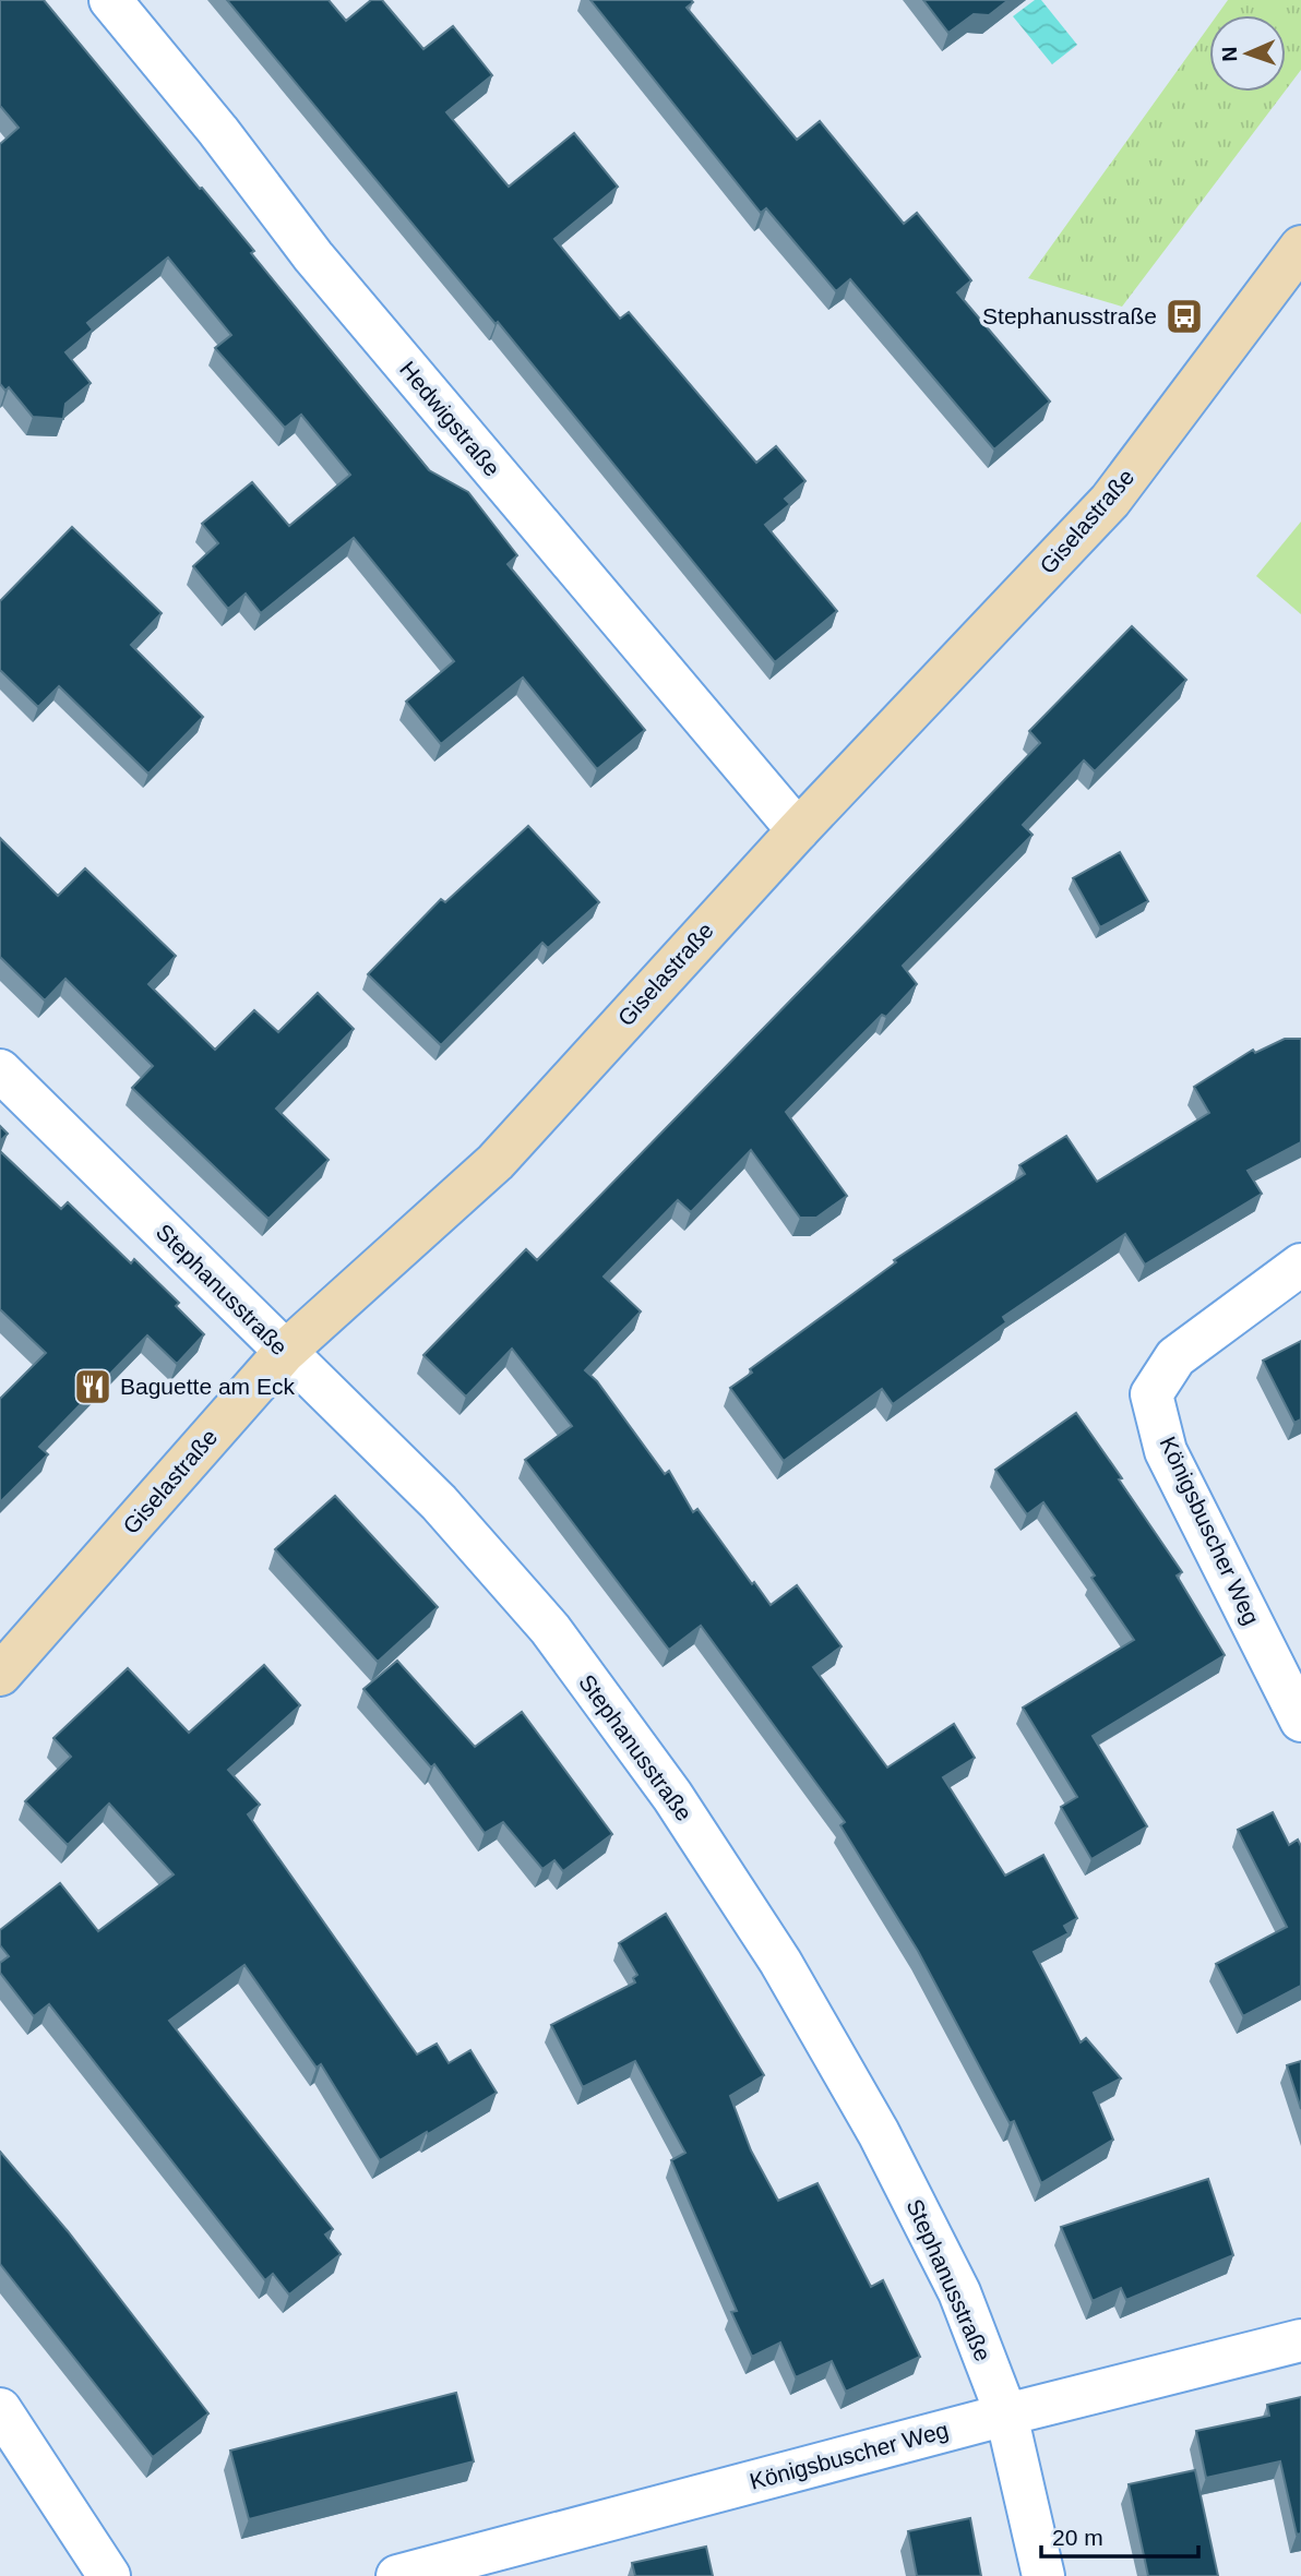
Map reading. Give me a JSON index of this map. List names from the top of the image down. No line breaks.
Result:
{"streets":{"main road":["Giselastraße"],"street":["Hedwigstraße","Stephanusstraße","Königsbuscher Weg"]},"crossings":[["Hedwigstraße","Giselastraße"],["Giselastraße","Stephanusstraße"],["Stephanusstraße","Königsbuscher Weg"]],"places":{"bus stop":["Stephanusstraße"],"restaurant":["Baguette am Eck"]},"scale_bar":"20 m","north":"left"}
